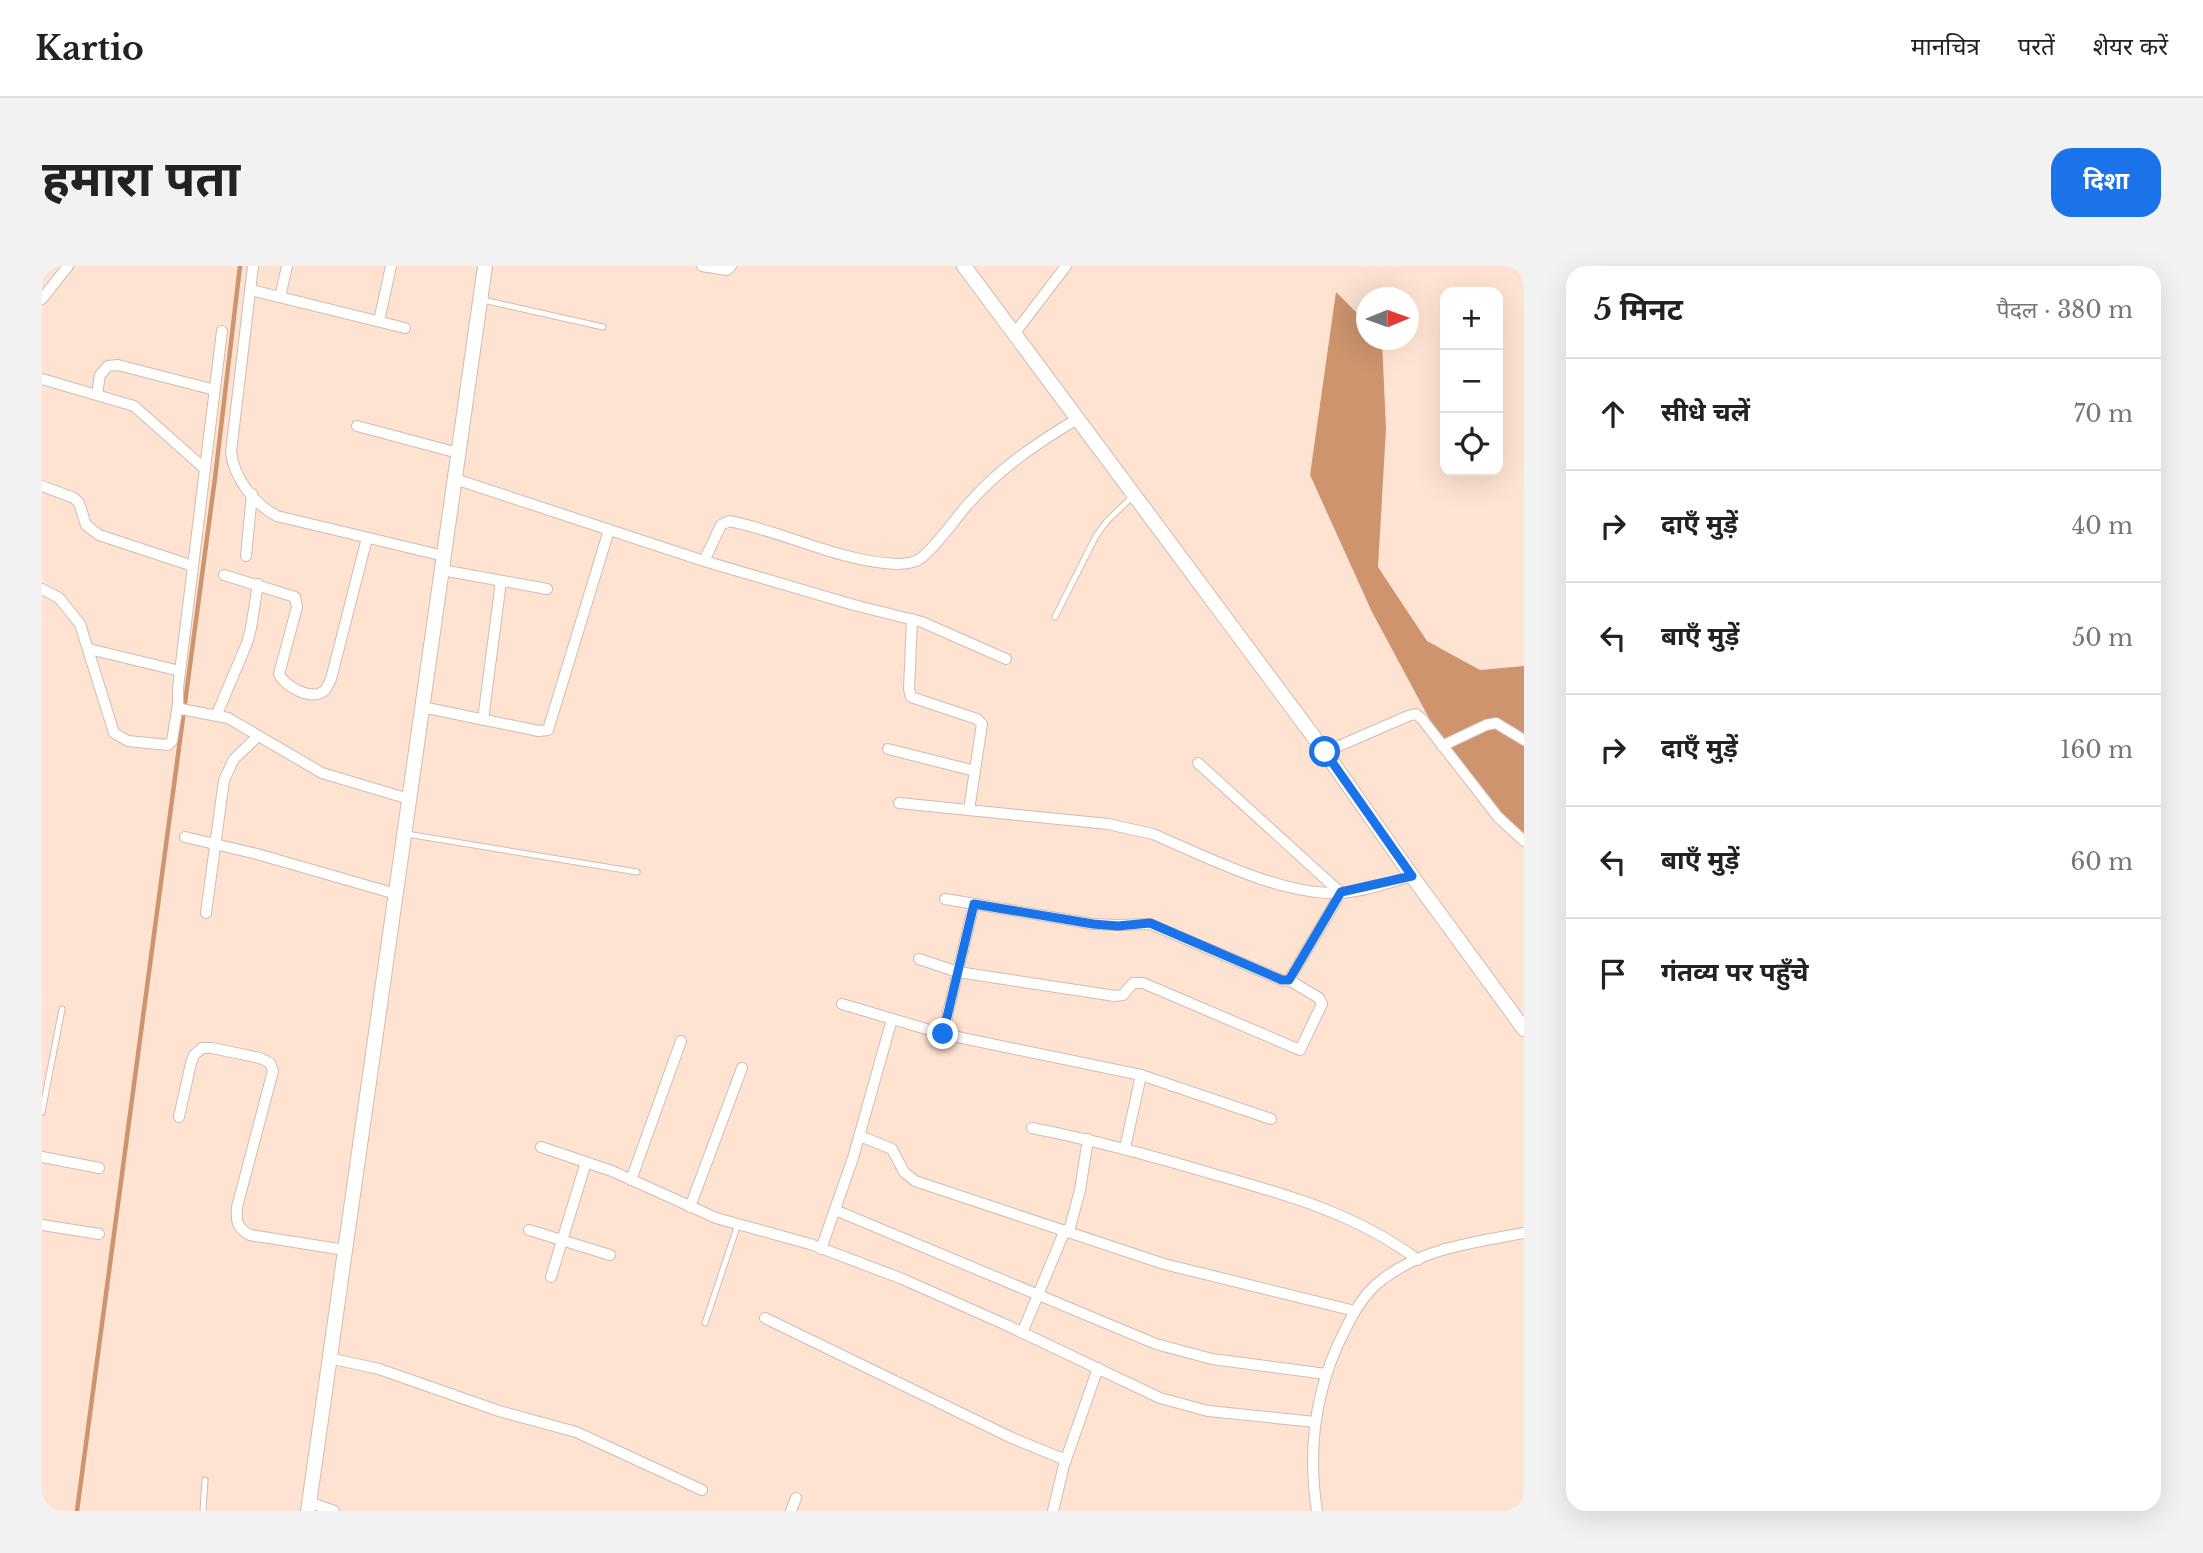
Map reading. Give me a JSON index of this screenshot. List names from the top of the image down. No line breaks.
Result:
{"north":"right","page":{"header":"Kartio","nav":["मानचित्र","परतें","शेयर करें"],"title":"हमारा पता","buttons":"दिशा","heading":["5 मिनट","पैदल · 380 m"],"map_buttons":["+","−"],"list":[["सीधे चलें","70 m"],["दाएँ मुड़ें","40 m"],["बाएँ मुड़ें","50 m"],["दाएँ मुड़ें","160 m"],["बाएँ मुड़ें","60 m"],"गंतव्य पर पहुँचे"]}}
